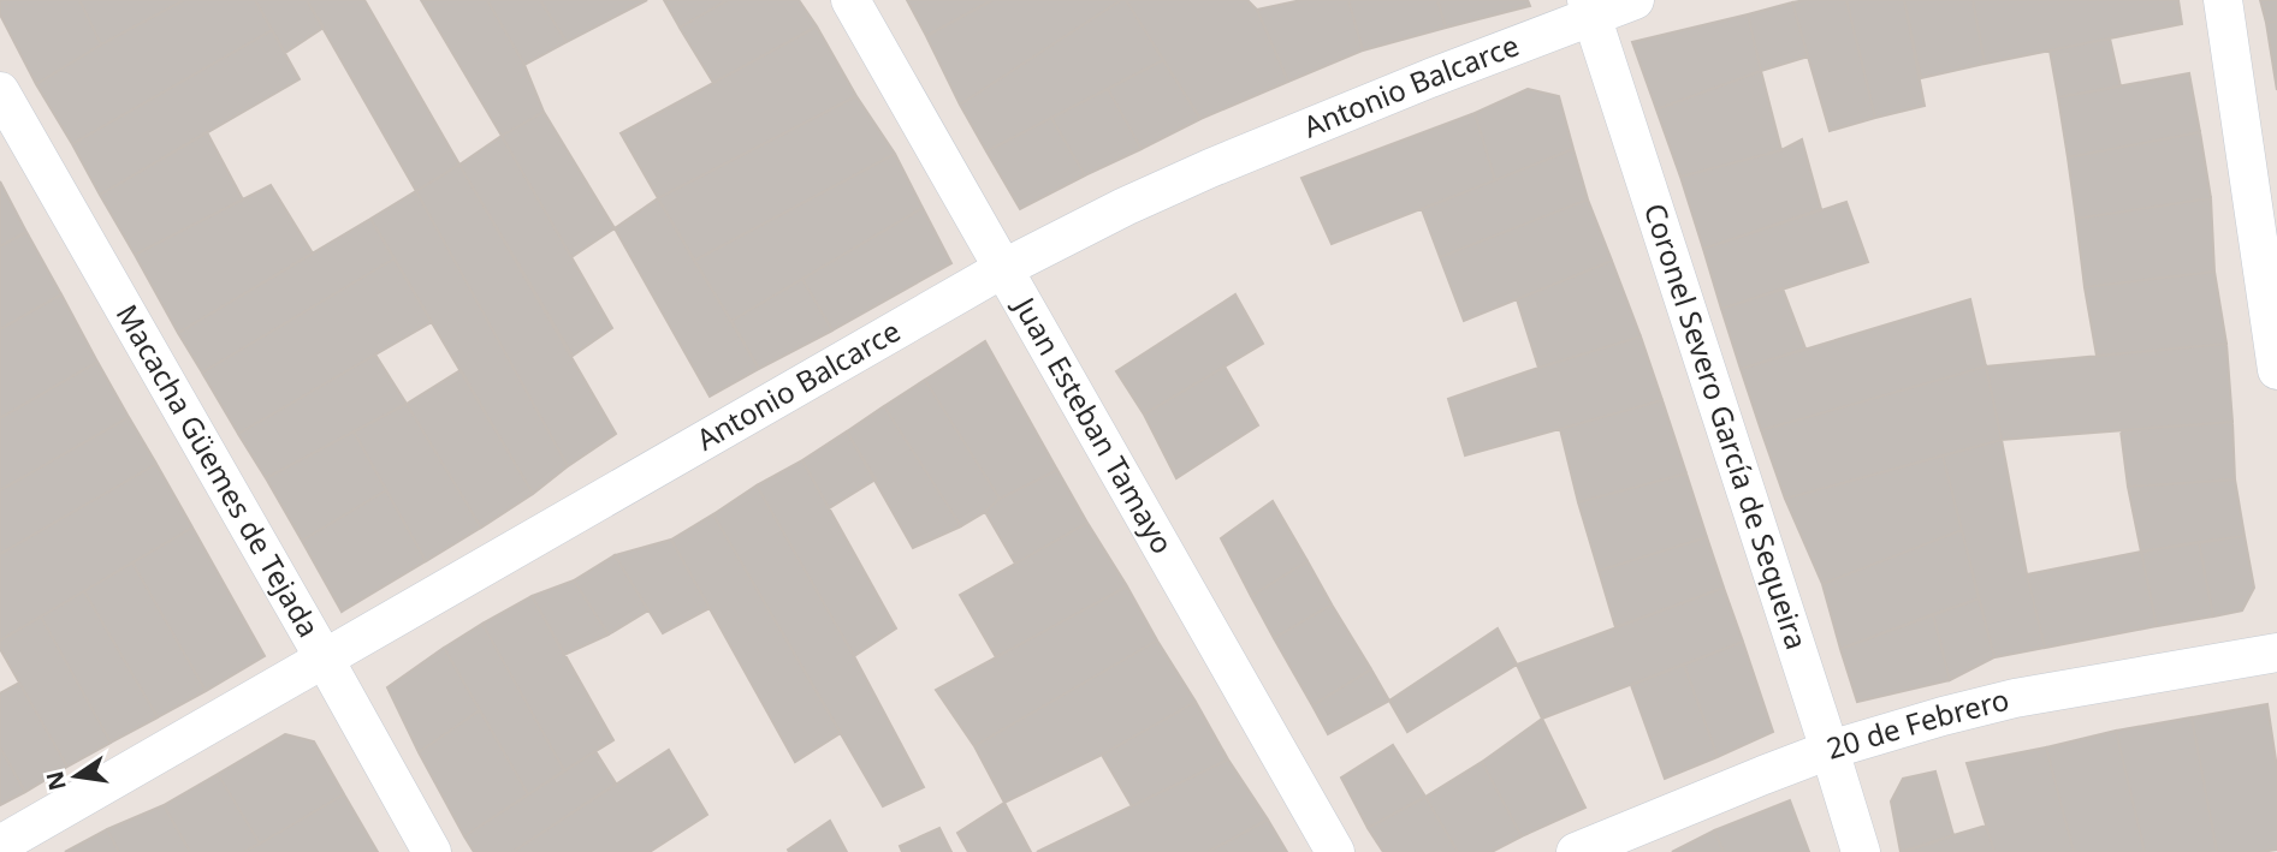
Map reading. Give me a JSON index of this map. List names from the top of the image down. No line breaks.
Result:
{"streets":{"street":["Antonio Balcarce","Coronel Severo García de Sequeira","Juan Esteban Tamayo","Macacha Güemes de Tejada","20 de Febrero"]},"crossings":[["Antonio Balcarce","Coronel Severo García de Sequeira"],["Antonio Balcarce","Juan Esteban Tamayo"],["Antonio Balcarce","Macacha Güemes de Tejada"],["Coronel Severo García de Sequeira","20 de Febrero"]],"north":"left"}
